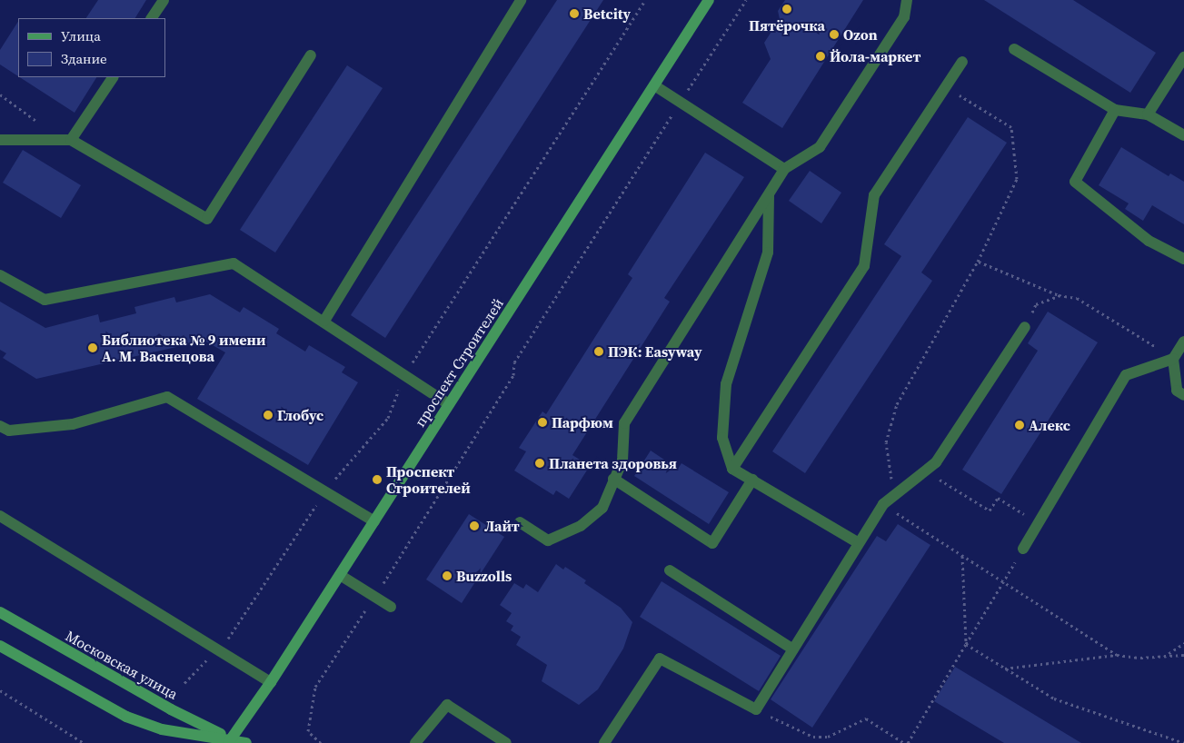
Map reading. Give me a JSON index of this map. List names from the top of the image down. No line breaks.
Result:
{"streets":{"main road":["проспект Строителей","Московская улица"]},"crossings":[["проспект Строителей","Московская улица"]],"places":["Пятёрочка","Betcity","Ozon","Йола-маркет","Библиотека № 9 имени А. М. Васнецова","ПЭК: Easyway","Глобус","Парфюм","Алекс","Планета здоровья","Проспект Строителей","Лайт","Buzzolls"],"legend":["Улица","Здание"]}
